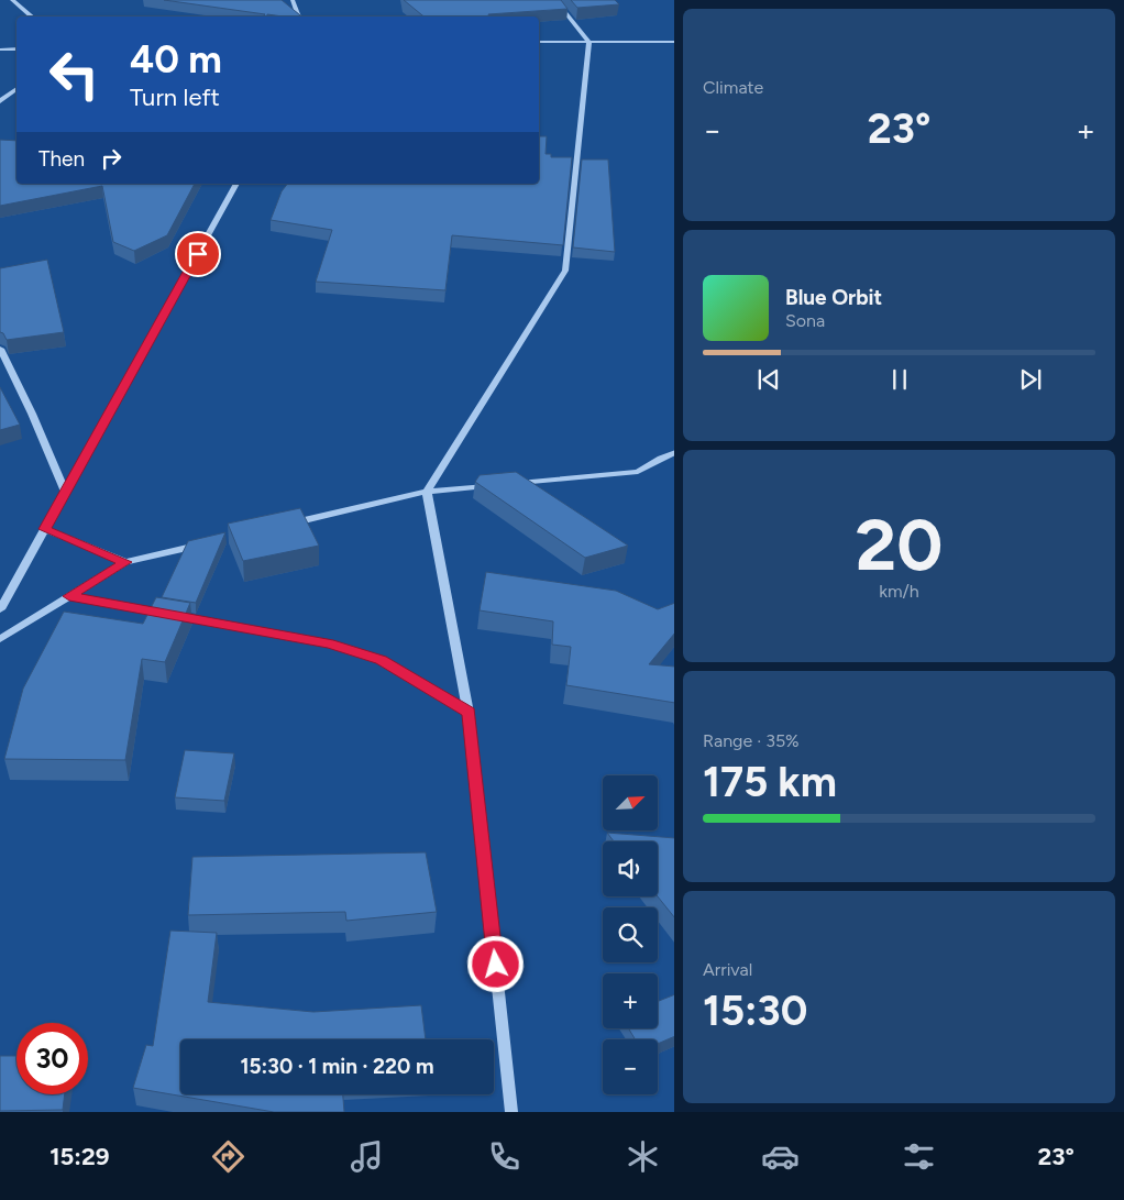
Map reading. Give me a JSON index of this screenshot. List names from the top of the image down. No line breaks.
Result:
{"north":"top right","page":{"tile":["Climate",["20","km/h"],["Range · 35%","175 km"],["Arrival","15:30"]],"turn":["40 m","Turn left"],"heat":["−","23°","+"],"then":"Then","song":["Blue Orbit","Sona"],"map_buttons":["+","−"],"limit":"30","trip":"15:30 · 1 min · 220 m","tabs":["15:29","23°"]}}
